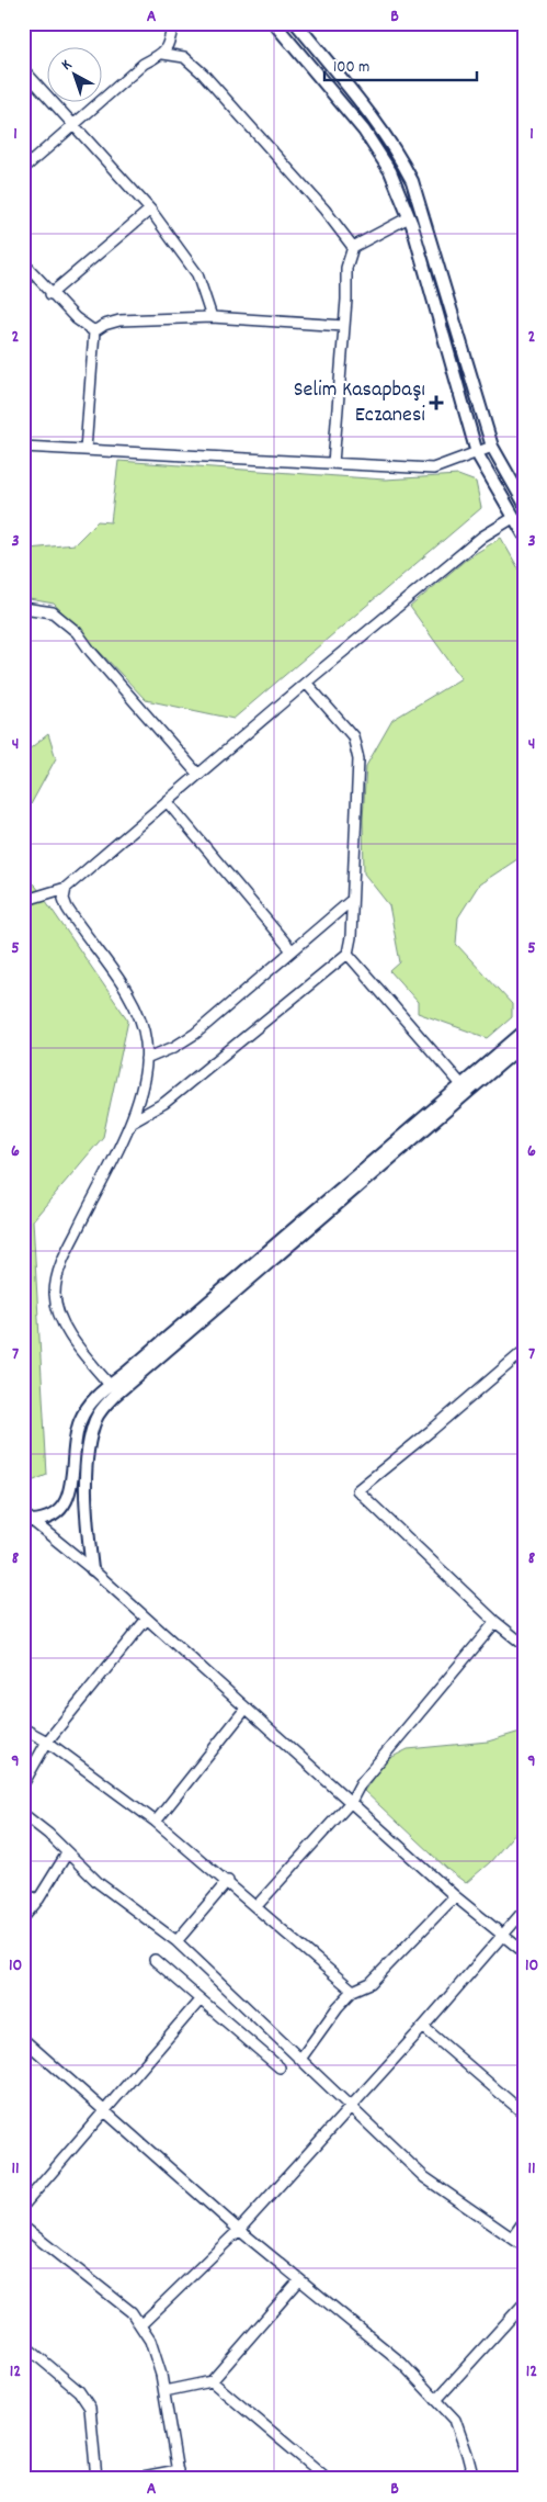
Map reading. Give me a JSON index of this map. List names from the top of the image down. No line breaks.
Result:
{"places":{"health":["Selim Kasapbaşı Eczanesi"]},"scale_bar":"100 m","north":"top left","grid":{"columns":["A","B"],"rows":["1","2","3","4","5","6","7","8","9","10","11","12"]}}
